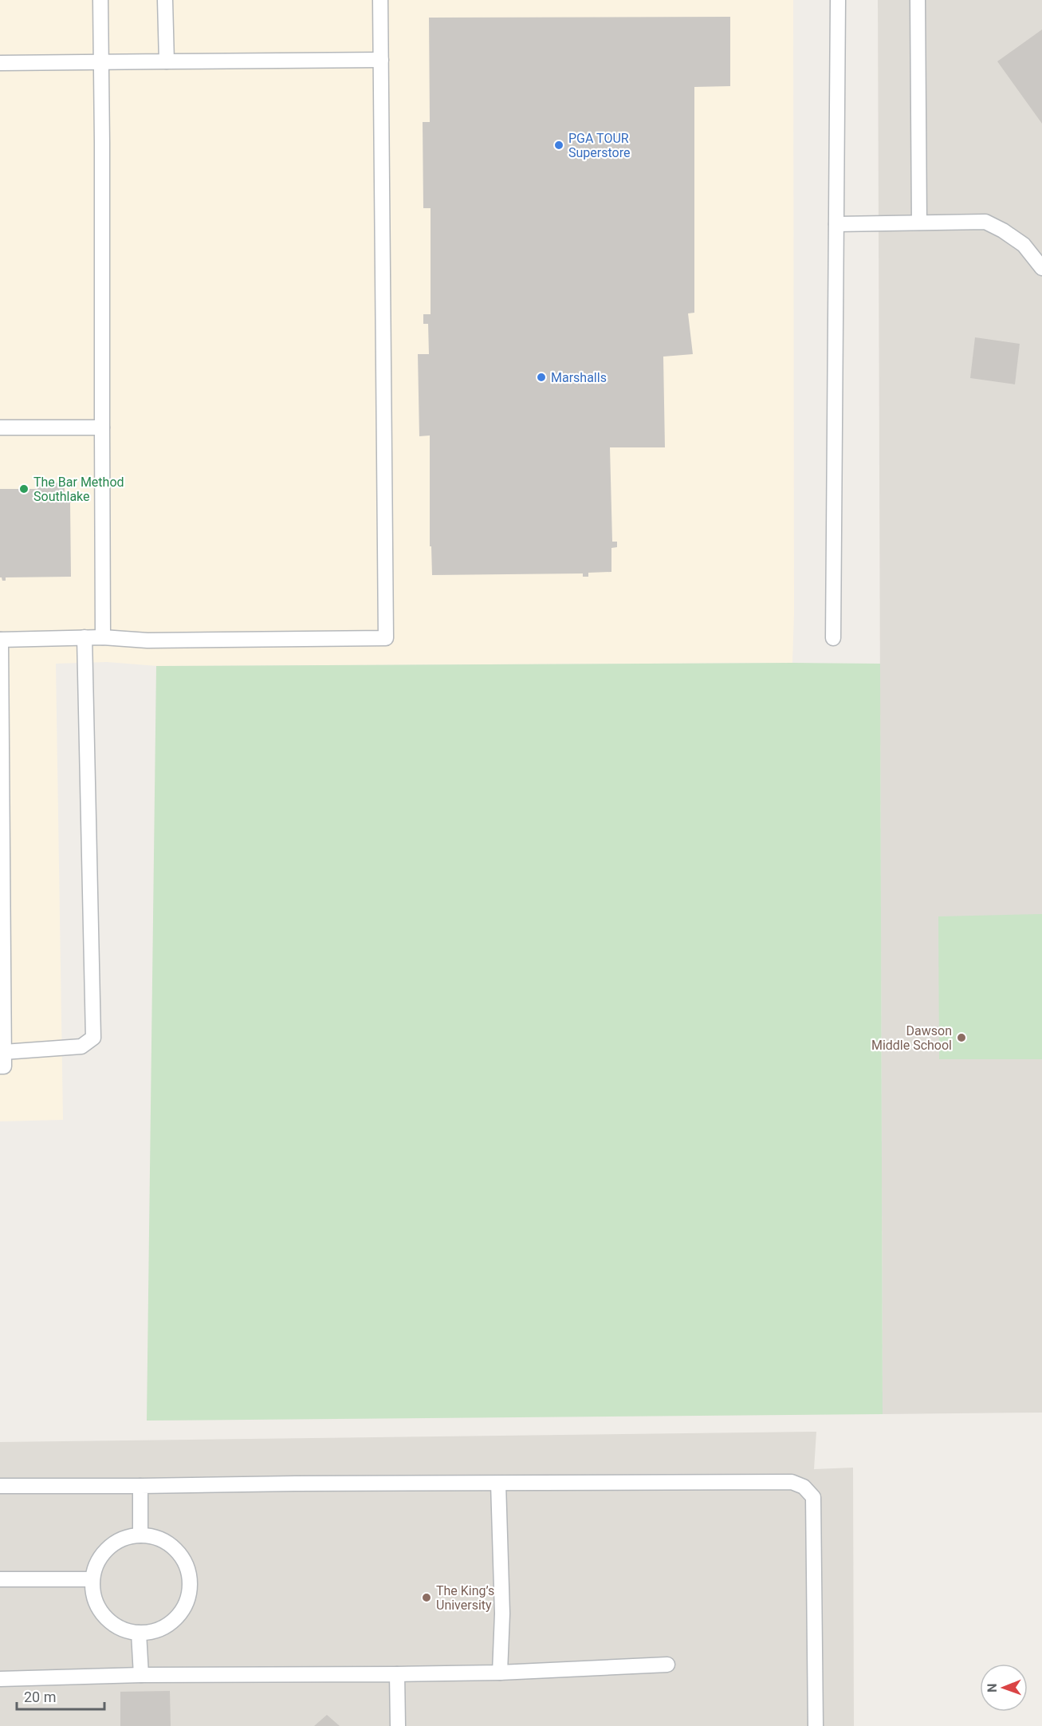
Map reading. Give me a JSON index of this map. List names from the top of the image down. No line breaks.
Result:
{"places":["PGA TOUR Superstore","Marshalls","The Bar Method Southlake","Dawson Middle School","The King’s University"],"scale_bar":"20 m","north":"left"}
